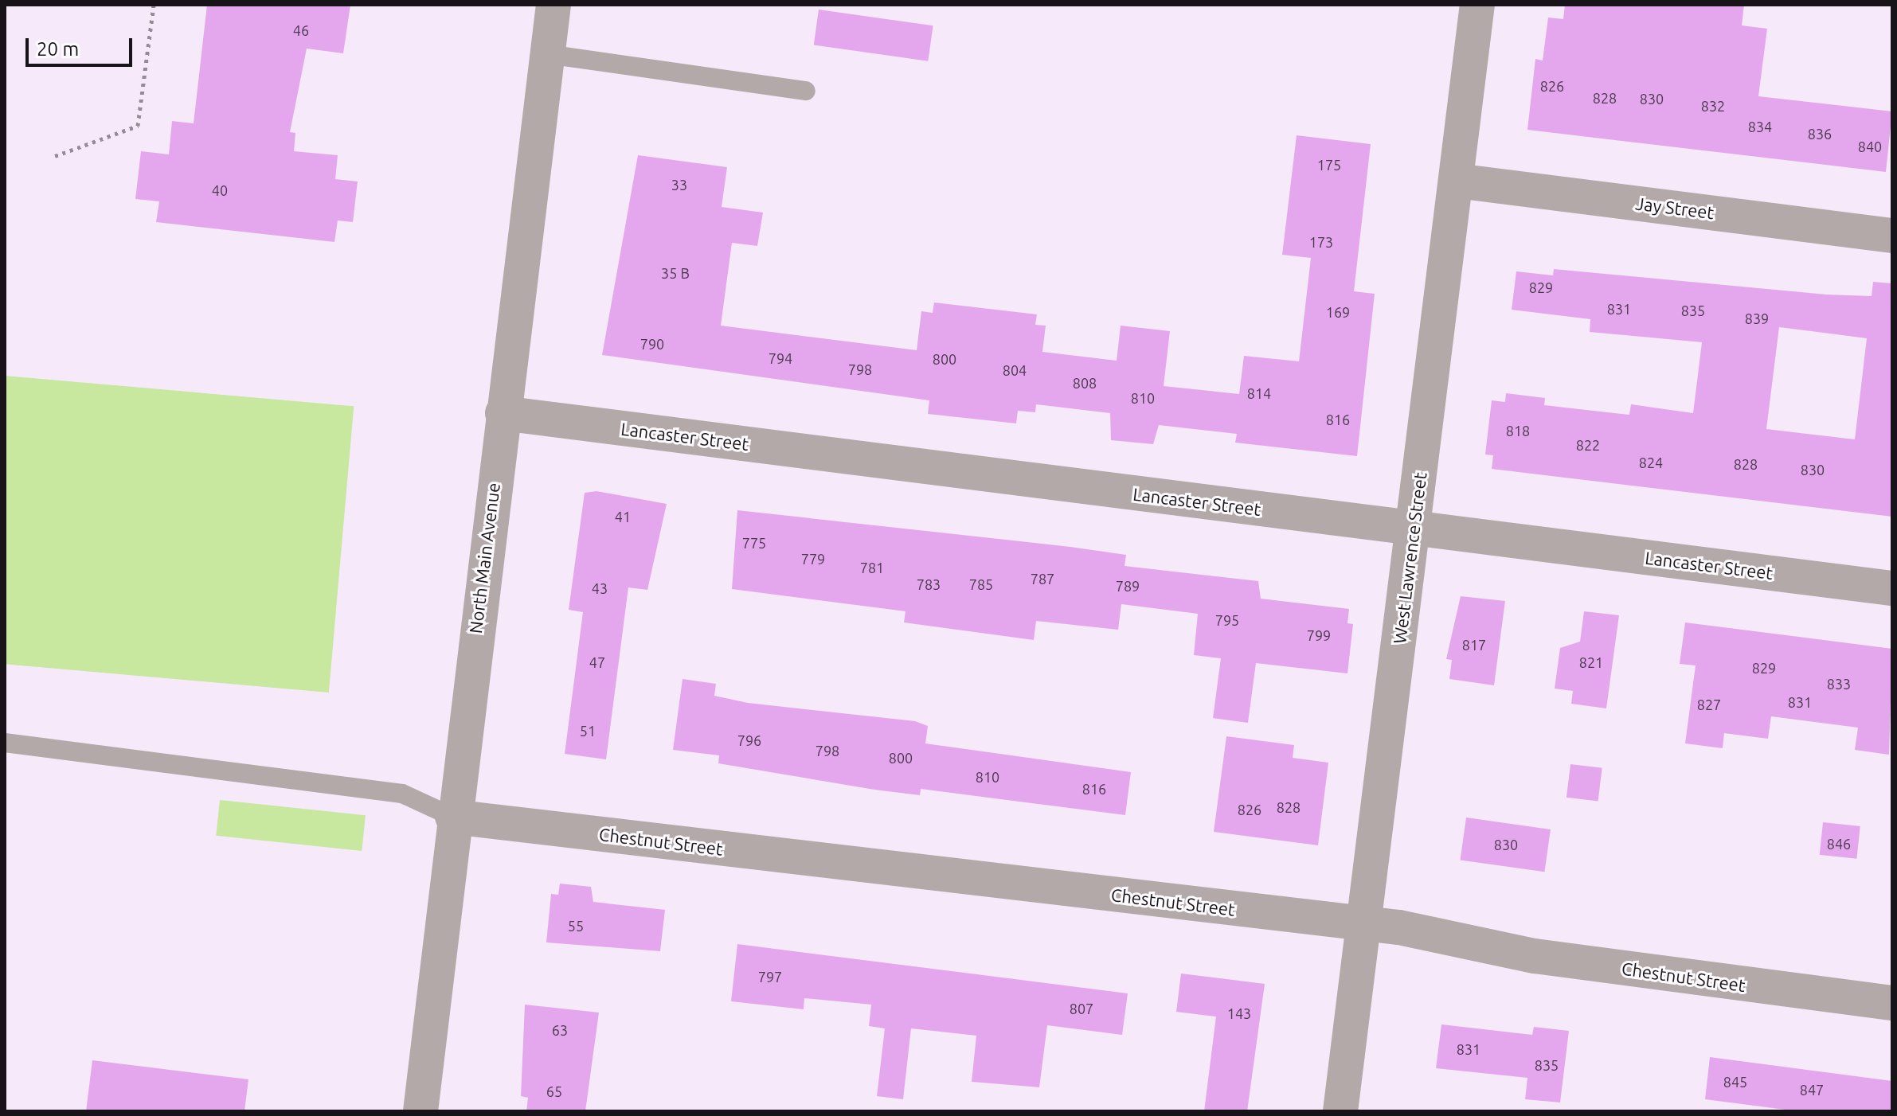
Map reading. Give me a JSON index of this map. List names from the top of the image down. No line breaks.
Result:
{"streets":{"street":["Jay Street","Lancaster Street","North Main Avenue","West Lawrence Street","Chestnut Street"]},"crossings":[["Jay Street","West Lawrence Street"],["Lancaster Street","North Main Avenue"],["Lancaster Street","West Lawrence Street"],["North Main Avenue","Chestnut Street"],["West Lawrence Street","Chestnut Street"]],"house_numbers":["46","826","828","830","832","834","836","840","175","33","40","173","35 B","829","831","835","169","839","790","794","800","798","804","808","814","810","816","818","822","824","828","830","41","775","779","781","787","783","785","789","43","795","799","817","47","821","829","833","831","827","51","796","798","800","810","816","828","826","846","830","55","797","807","143","63","831","835","845","847","65"],"scale_bar":"20 m"}
